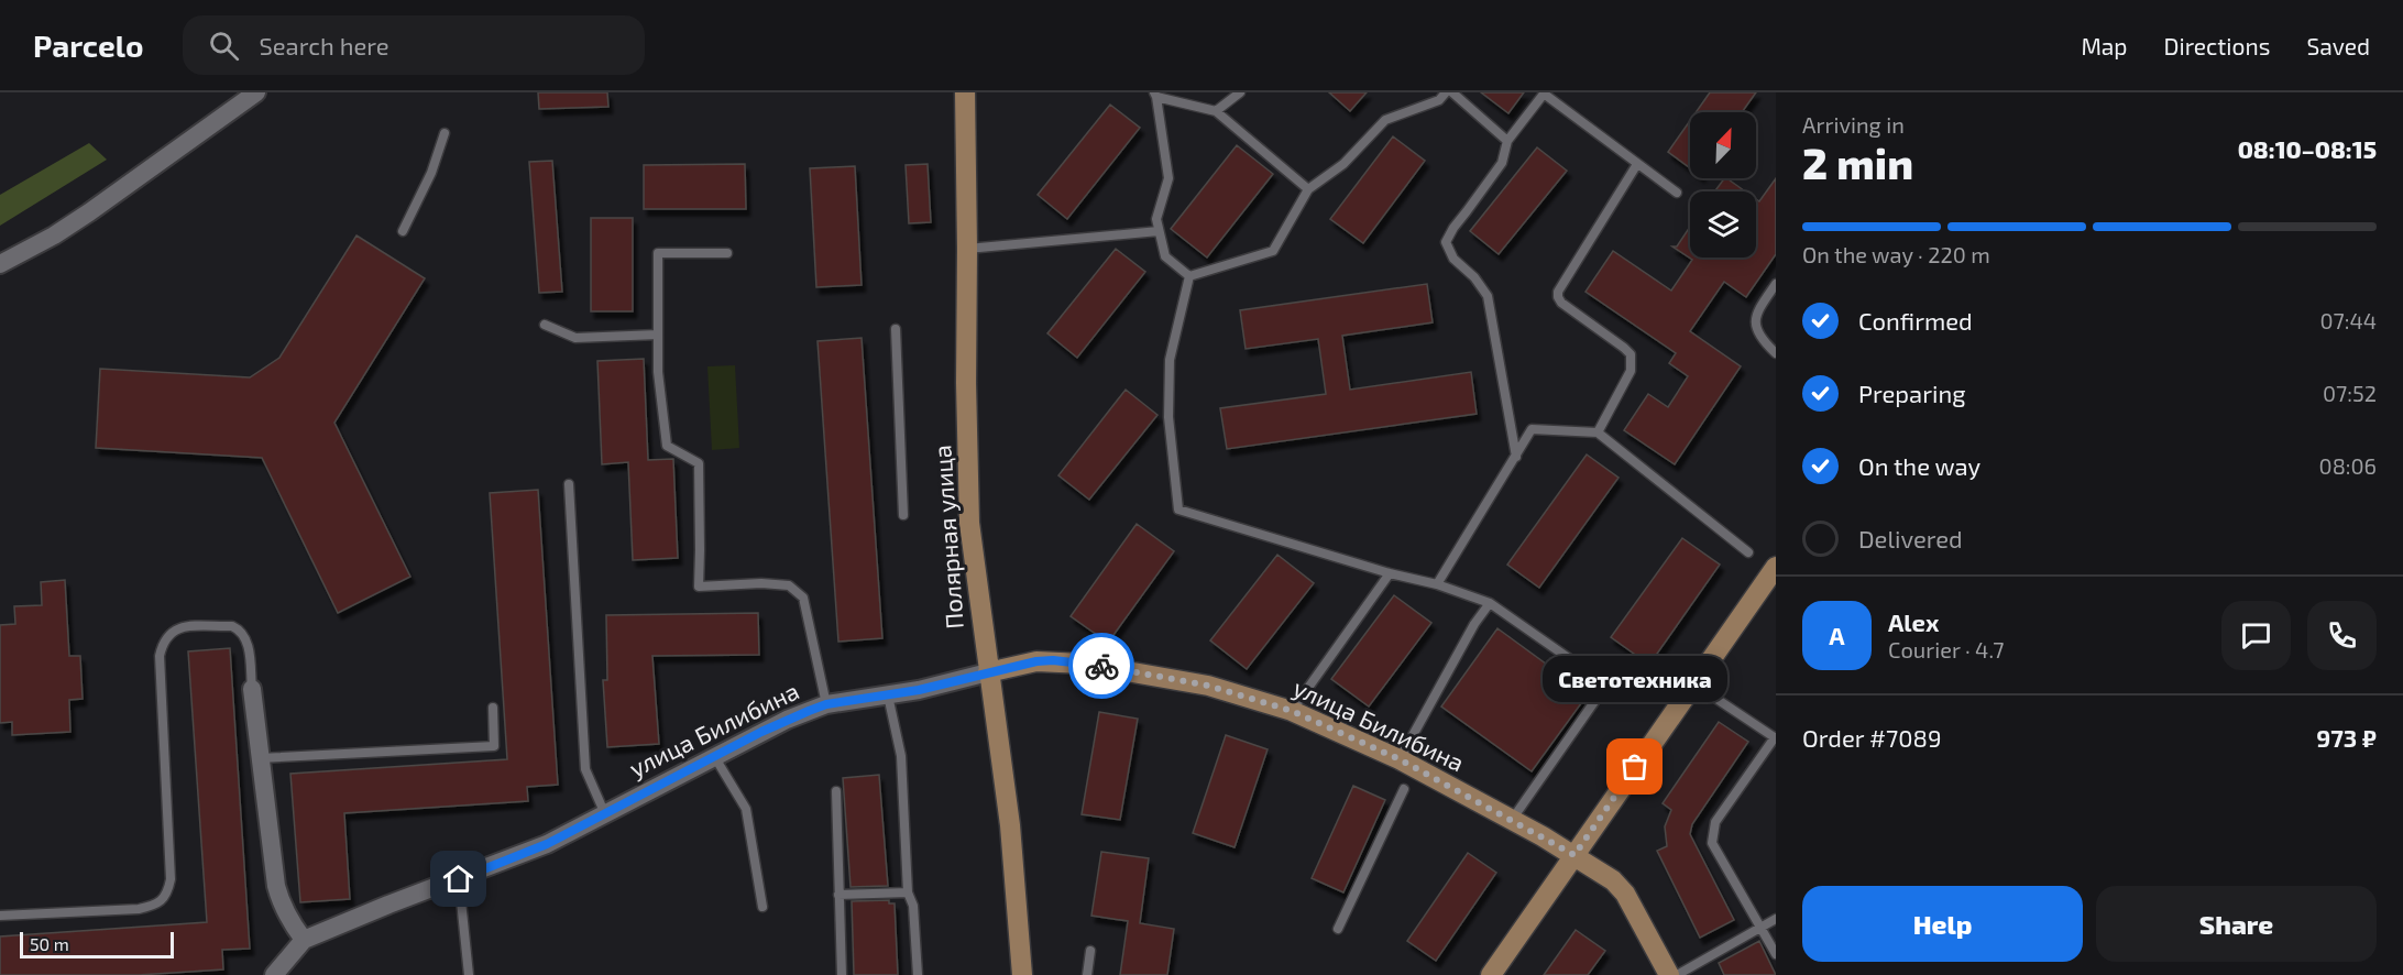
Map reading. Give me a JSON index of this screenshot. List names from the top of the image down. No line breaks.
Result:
{"streets":{"street":["Полярная улица","улица Билибина"]},"crossings":[["Полярная улица","улица Билибина"]],"places":["Светотехника"],"scale_bar":"50 m","north":"top right","page":{"header":"Parcelo","search":"Search here","nav":["Map","Directions","Saved"],"heading":["2 min","Arriving in","08:10–08:15"],"panel":["Alex","Courier · 4.7","Order #7089","973 ₽"],"bar":"On the way · 220 m","list":[["Confirmed","07:44"],["Preparing","07:52"],["On the way","08:06"],"Delivered"],"round":"A","bubble":"Светотехника","buttons":["Help","Share"],"scale":"50 m"}}
